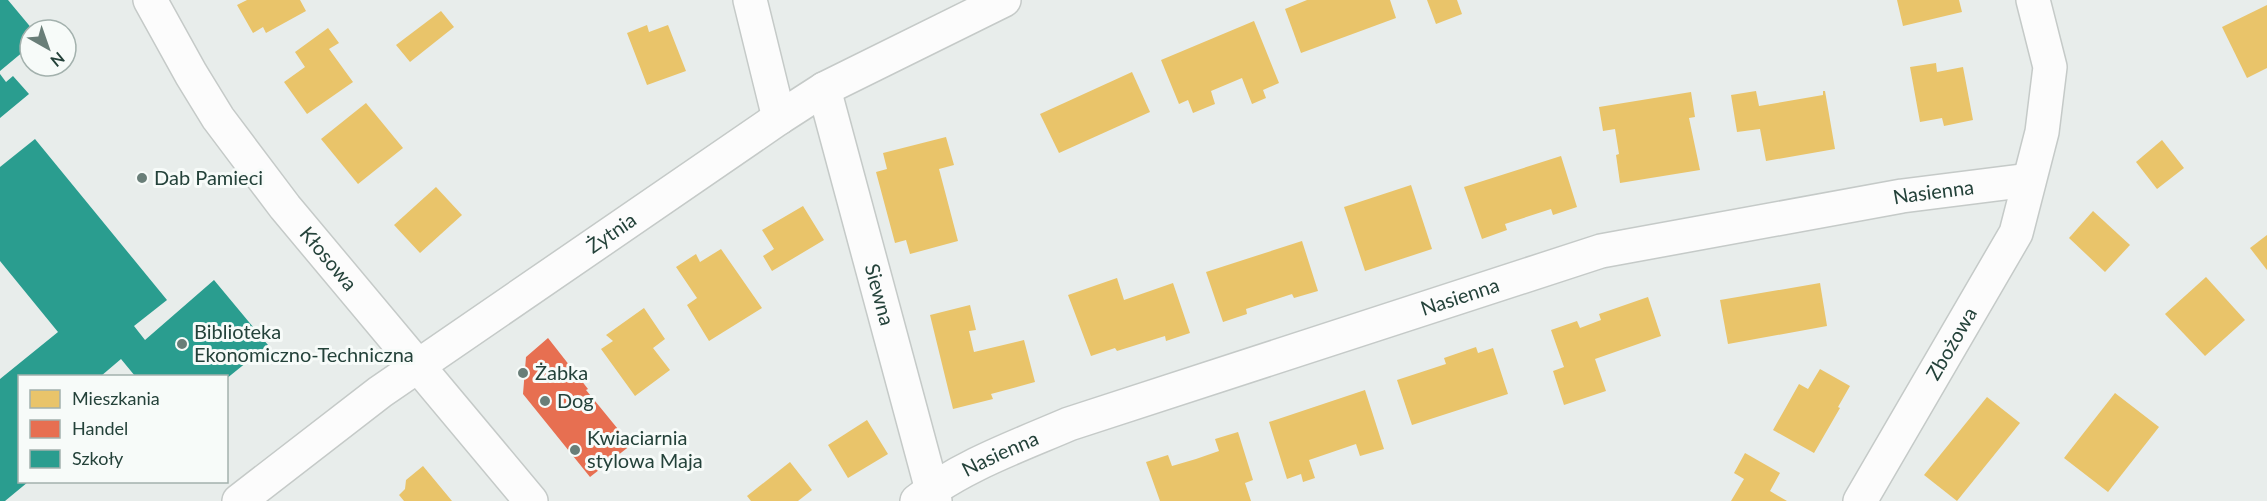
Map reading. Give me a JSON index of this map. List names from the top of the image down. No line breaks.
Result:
{"streets":{"street":["Nasienna","Żytnia","Kłosowa","Siewna","Zbożowa"]},"crossings":[["Nasienna","Siewna"],["Nasienna","Zbożowa"],["Żytnia","Kłosowa"],["Żytnia","Siewna"]],"places":["Dab Pamieci","Biblioteka Ekonomiczno-Techniczna","Żabka","Dog","Kwiaciarnia stylowa Maja"],"legend":["Mieszkania","Handel","Szkoły"],"north":"bottom right"}
